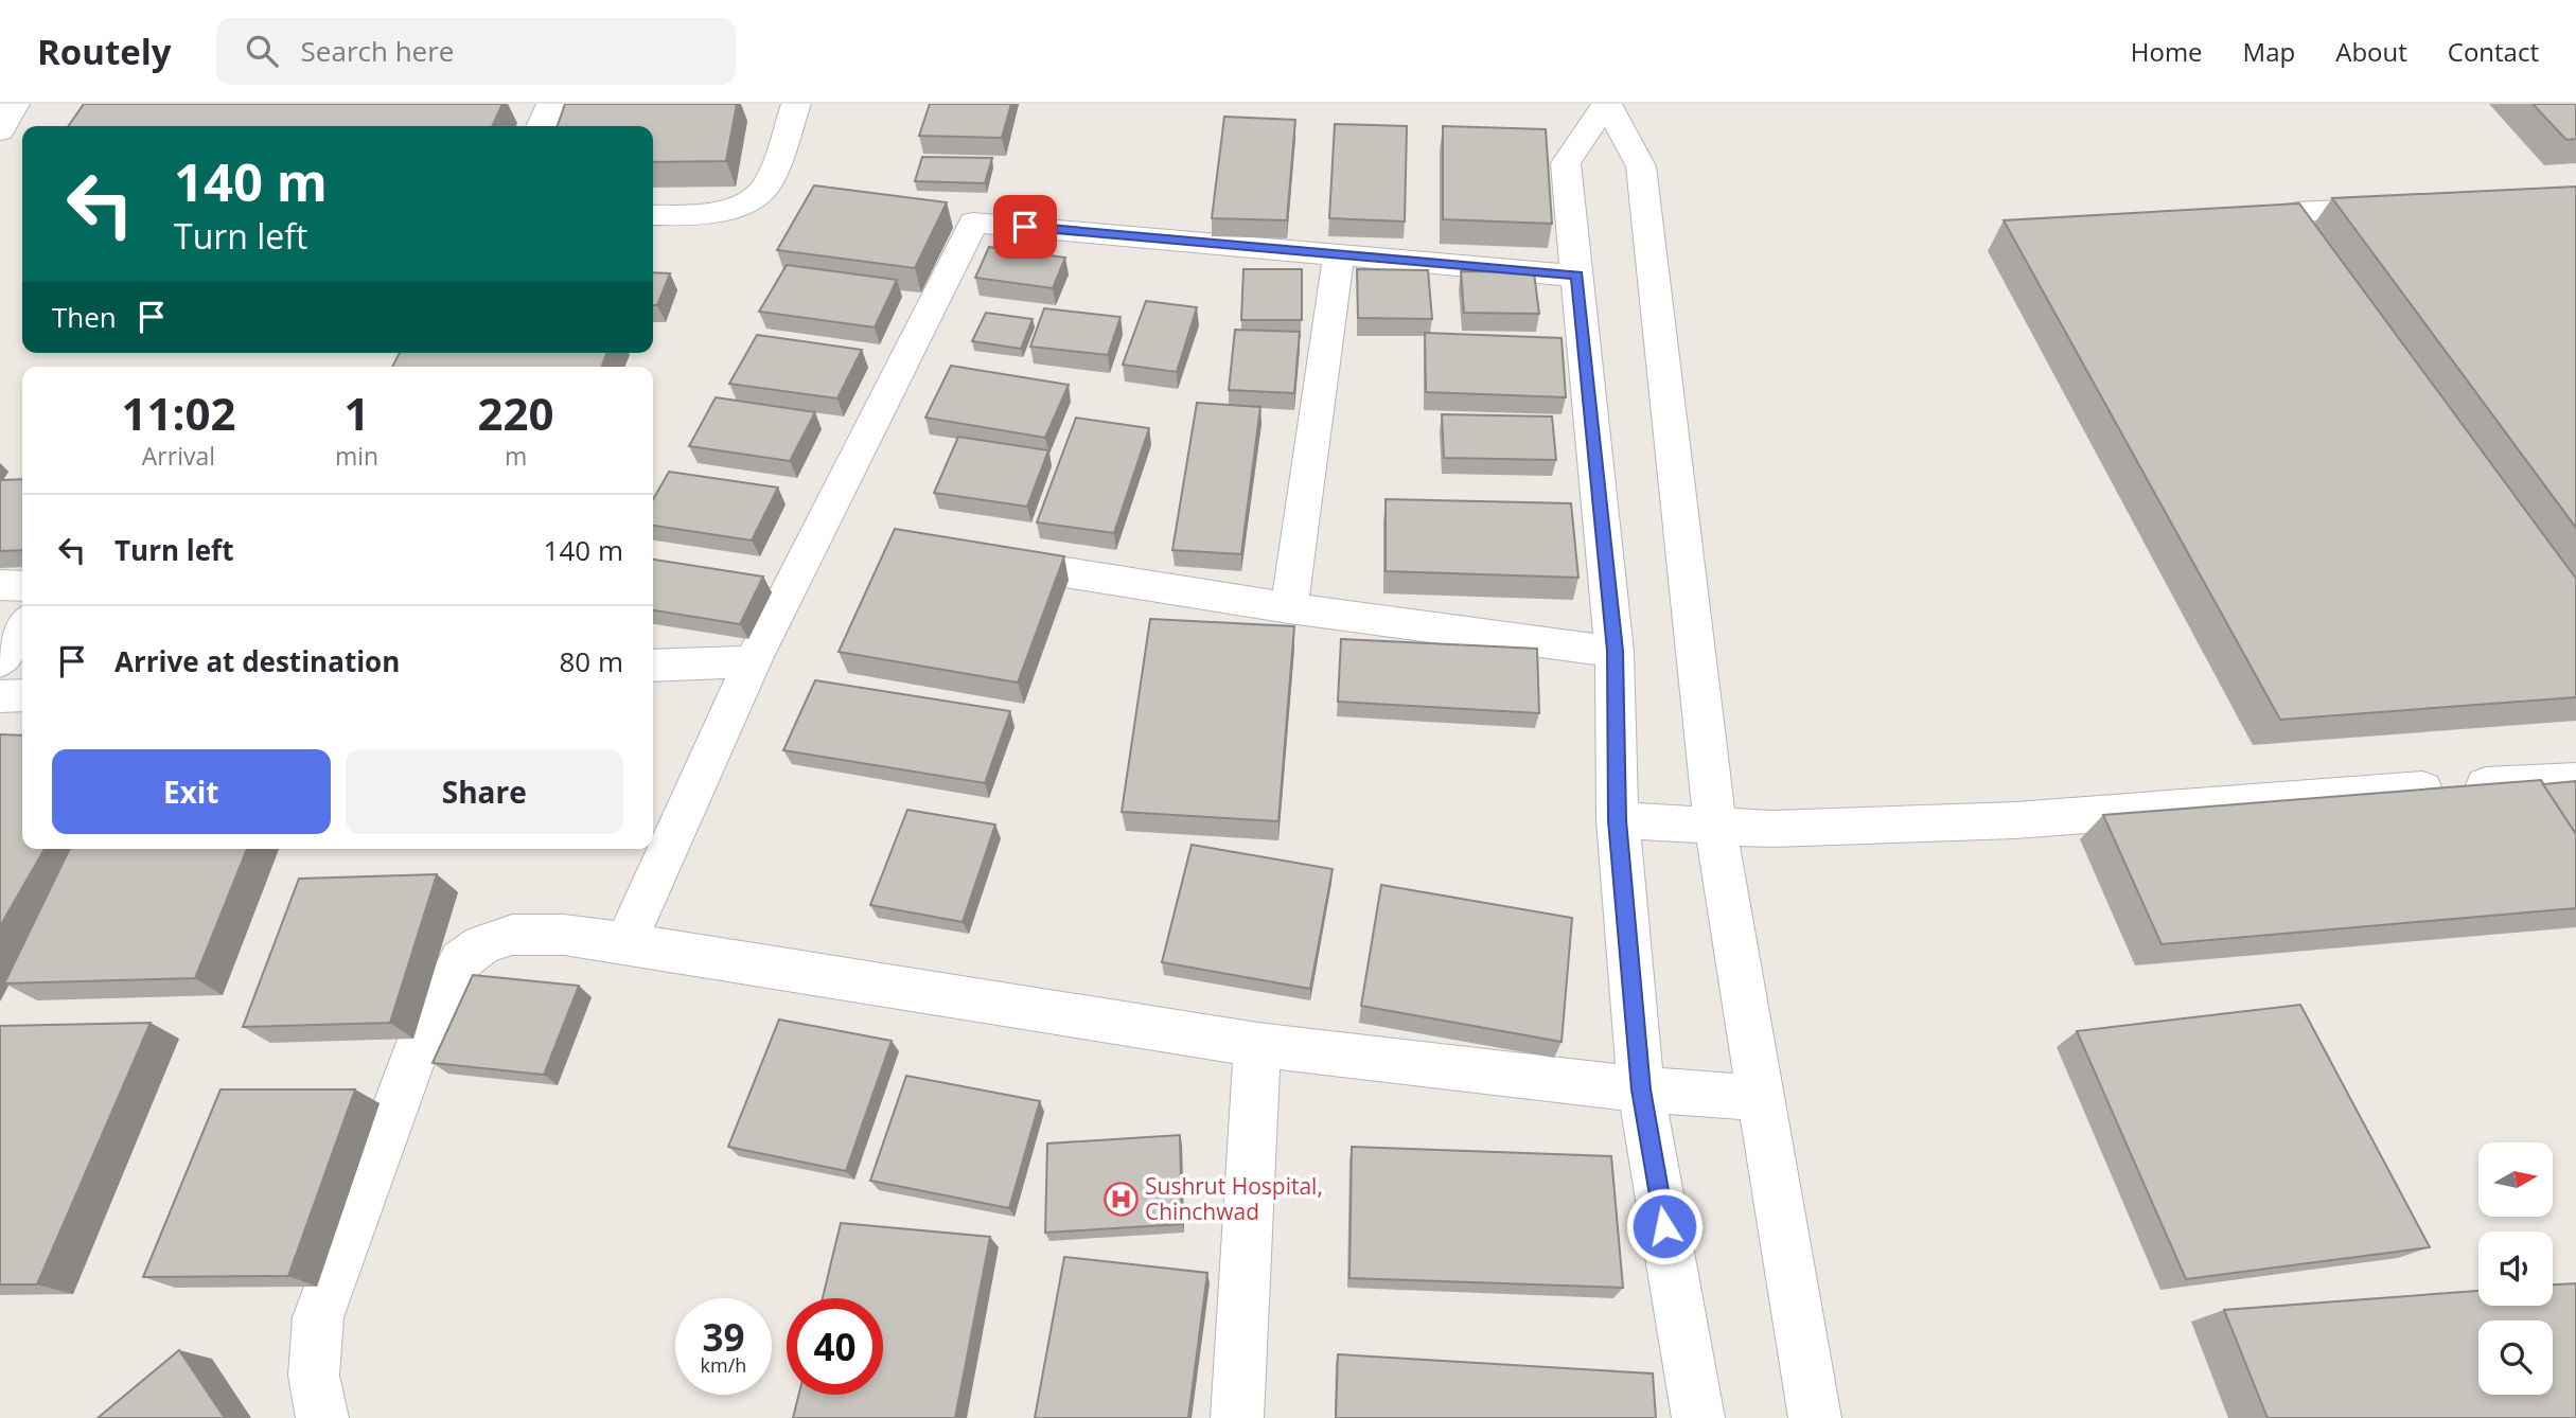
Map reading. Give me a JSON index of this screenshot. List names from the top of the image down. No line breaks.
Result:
{"places":{"hospital":["Sushrut Hospital, Chinchwad"]},"north":"right","page":{"header":"Routely","search":"Search here","nav":["Home","Map","About","Contact"],"turn":["140 m","Turn left"],"then":"Then","eta":["11:02","Arrival","1","min","220","m"],"list":[{"name":"Turn left","value":"140 m"},{"name":"Arrive at destination","value":"80 m"}],"buttons":["Exit","Share"],"speed":"39 km/h","limit":"40"}}
